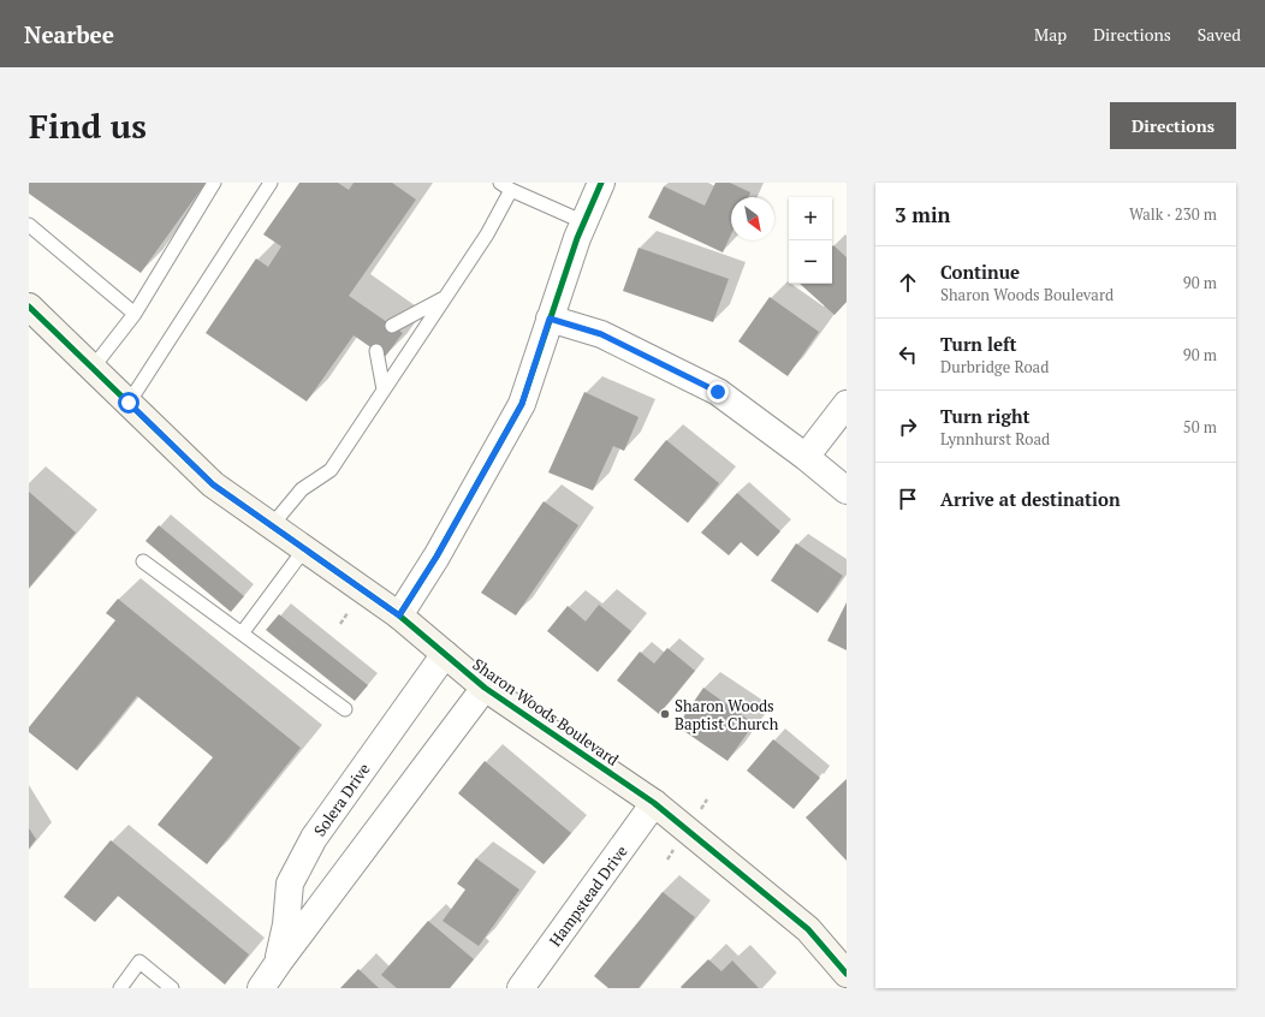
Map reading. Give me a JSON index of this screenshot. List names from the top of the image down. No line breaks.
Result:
{"streets":{"street":["Sharon Woods Boulevard","Solera Drive","Hampstead Drive"]},"crossings":[["Sharon Woods Boulevard","Solera Drive"],["Sharon Woods Boulevard","Hampstead Drive"]],"places":["Sharon Woods Baptist Church"],"north":"bottom right","page":{"header":"Nearbee","nav":["Map","Directions","Saved"],"buttons":"Directions","title":"Find us","heading":["3 min","Walk · 230 m"],"map_buttons":["+","−"],"list":[["Continue","Sharon Woods Boulevard","90 m"],["Turn left","Durbridge Road","90 m"],["Turn right","Lynnhurst Road","50 m"],"Arrive at destination"]}}
